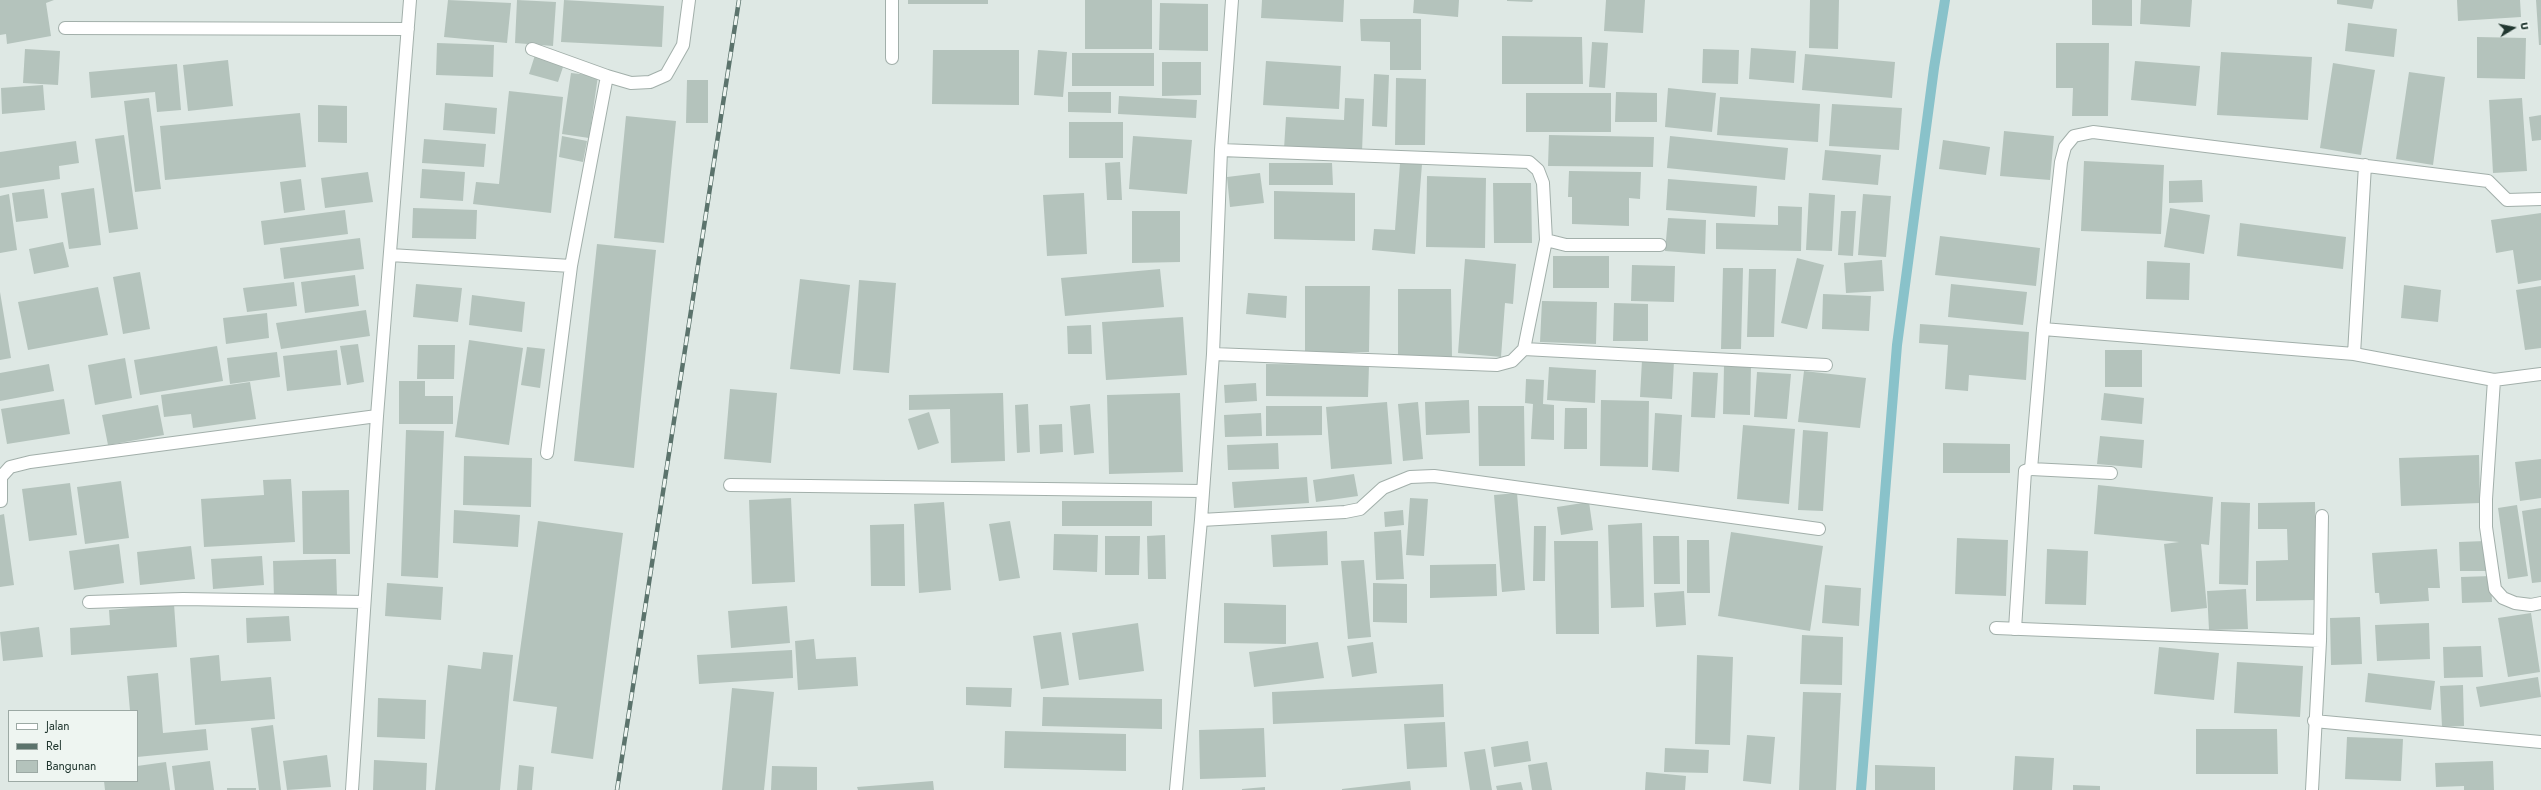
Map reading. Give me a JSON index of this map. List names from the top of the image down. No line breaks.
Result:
{"legend":["Jalan","Rel","Bangunan"],"north":"right"}
